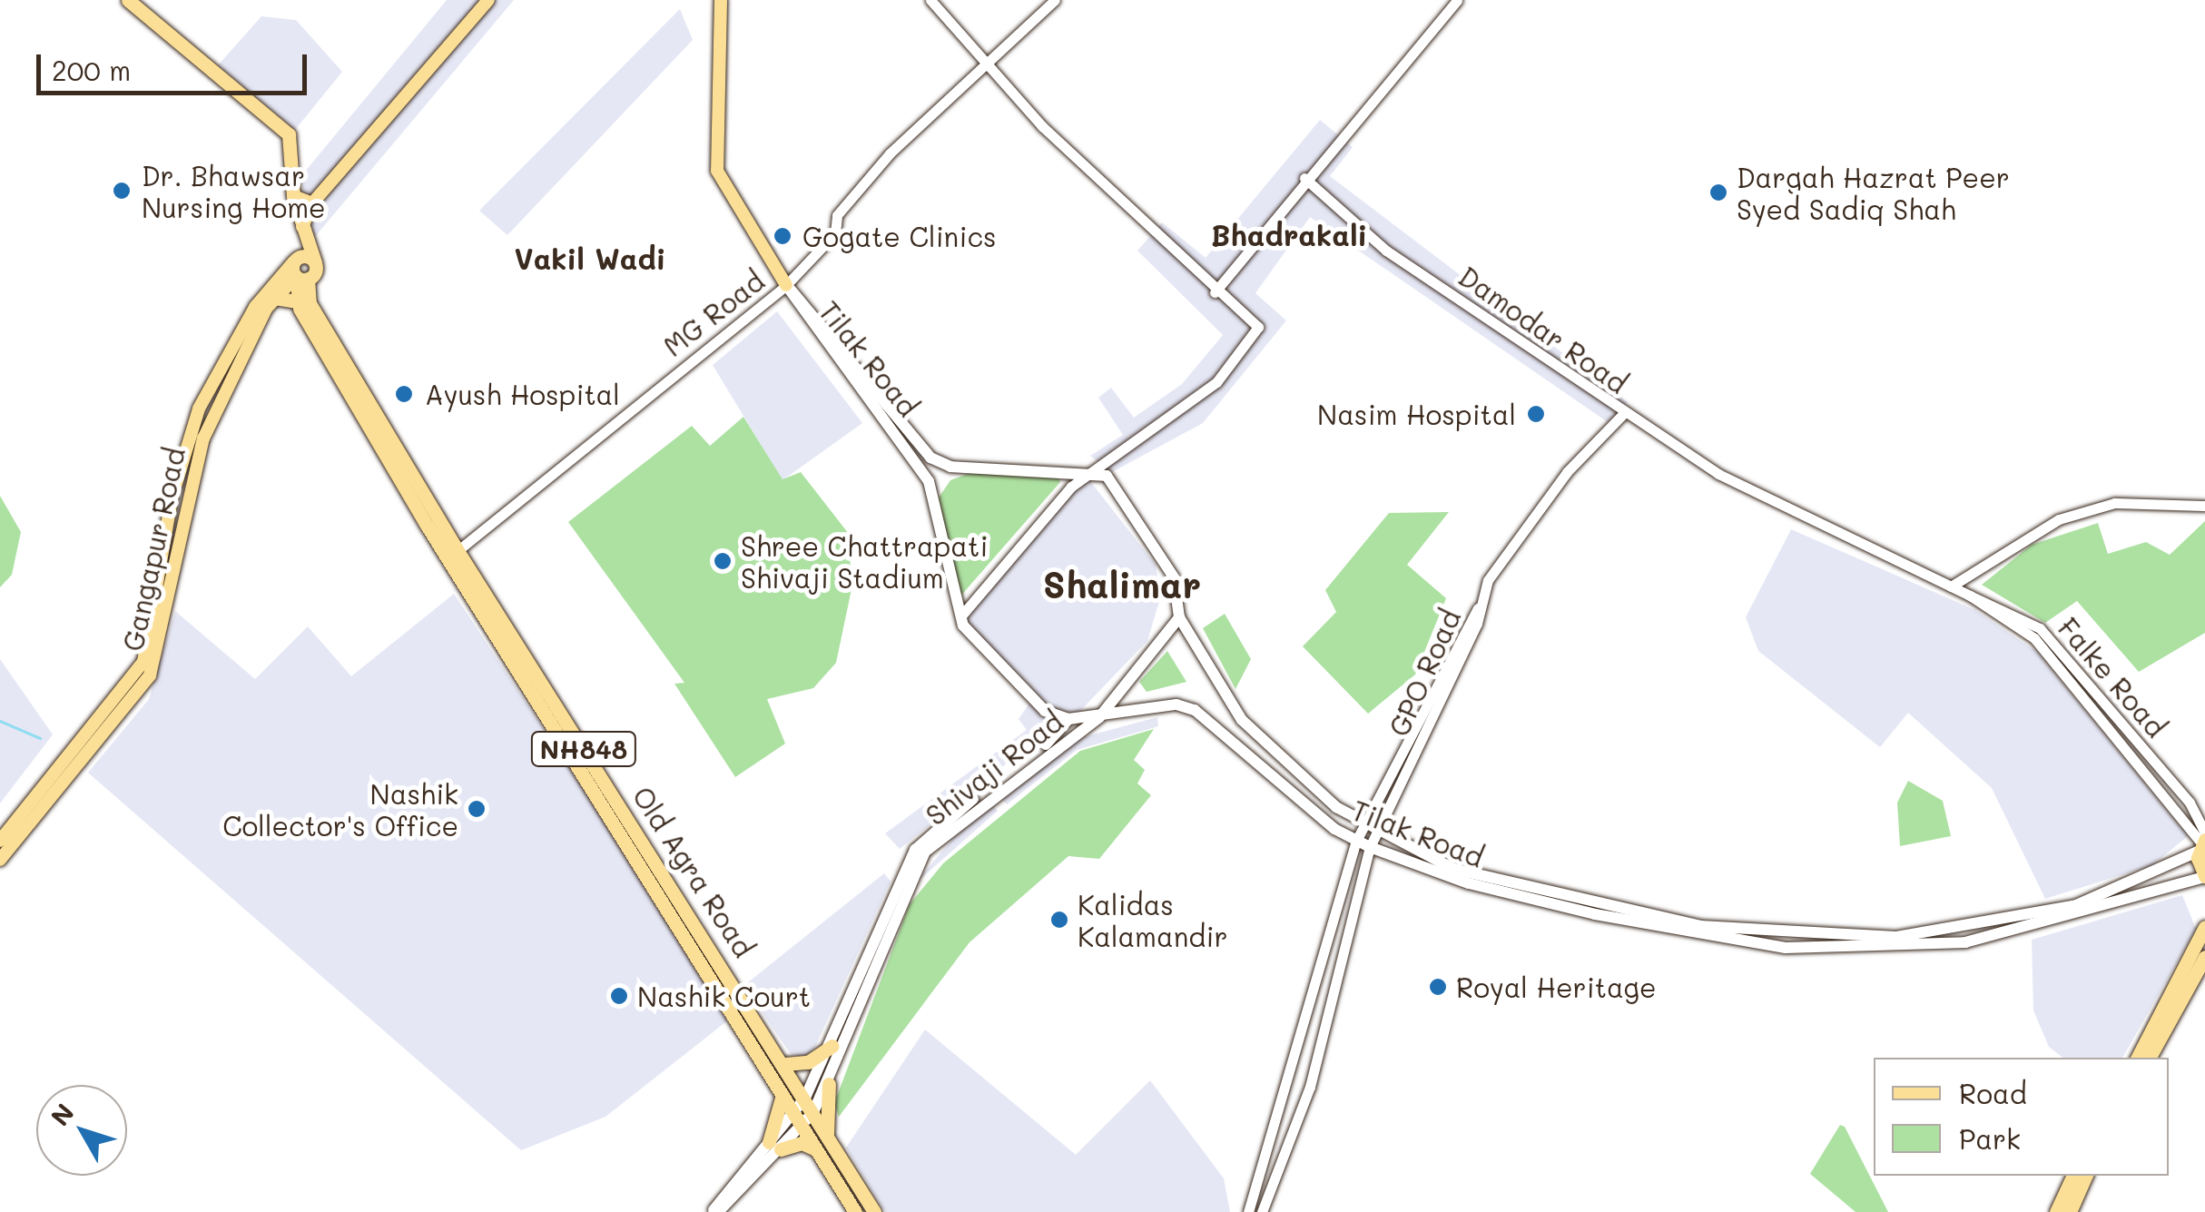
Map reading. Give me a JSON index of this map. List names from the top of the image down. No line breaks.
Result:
{"streets":{"highway":["NH848","Old Agra Road"],"main road":["Tilak Road","Gangapur Road","Shivaji Road"],"street":["MG Road","Damodar Road","GPO Road","Falke Road"]},"crossings":[["MG Road","Tilak Road"],["MG Road","Old Agra Road"],["Damodar Road","GPO Road"],["Damodar Road","Falke Road"],["Tilak Road","GPO Road"],["Tilak Road","Falke Road"],["Tilak Road","Shivaji Road"],["Gangapur Road","NH848"],["Gangapur Road","Old Agra Road"],["NH848","Old Agra Road"],["Shivaji Road","Old Agra Road"]],"districts":["Bhadrakali","Vakil Wadi","Shalimar"],"places":["Dr. Bhawsar Nursing Home","Dargah Hazrat Peer Syed Sadiq Shah","Gogate Clinics","Ayush Hospital","Nasim Hospital","Shree Chattrapati Shivaji Stadium","Nashik Collector's Office","Kalidas Kalamandir","Royal Heritage","Nashik Court"],"legend":["Road","Park"],"scale_bar":"200 m","north":"top left"}
